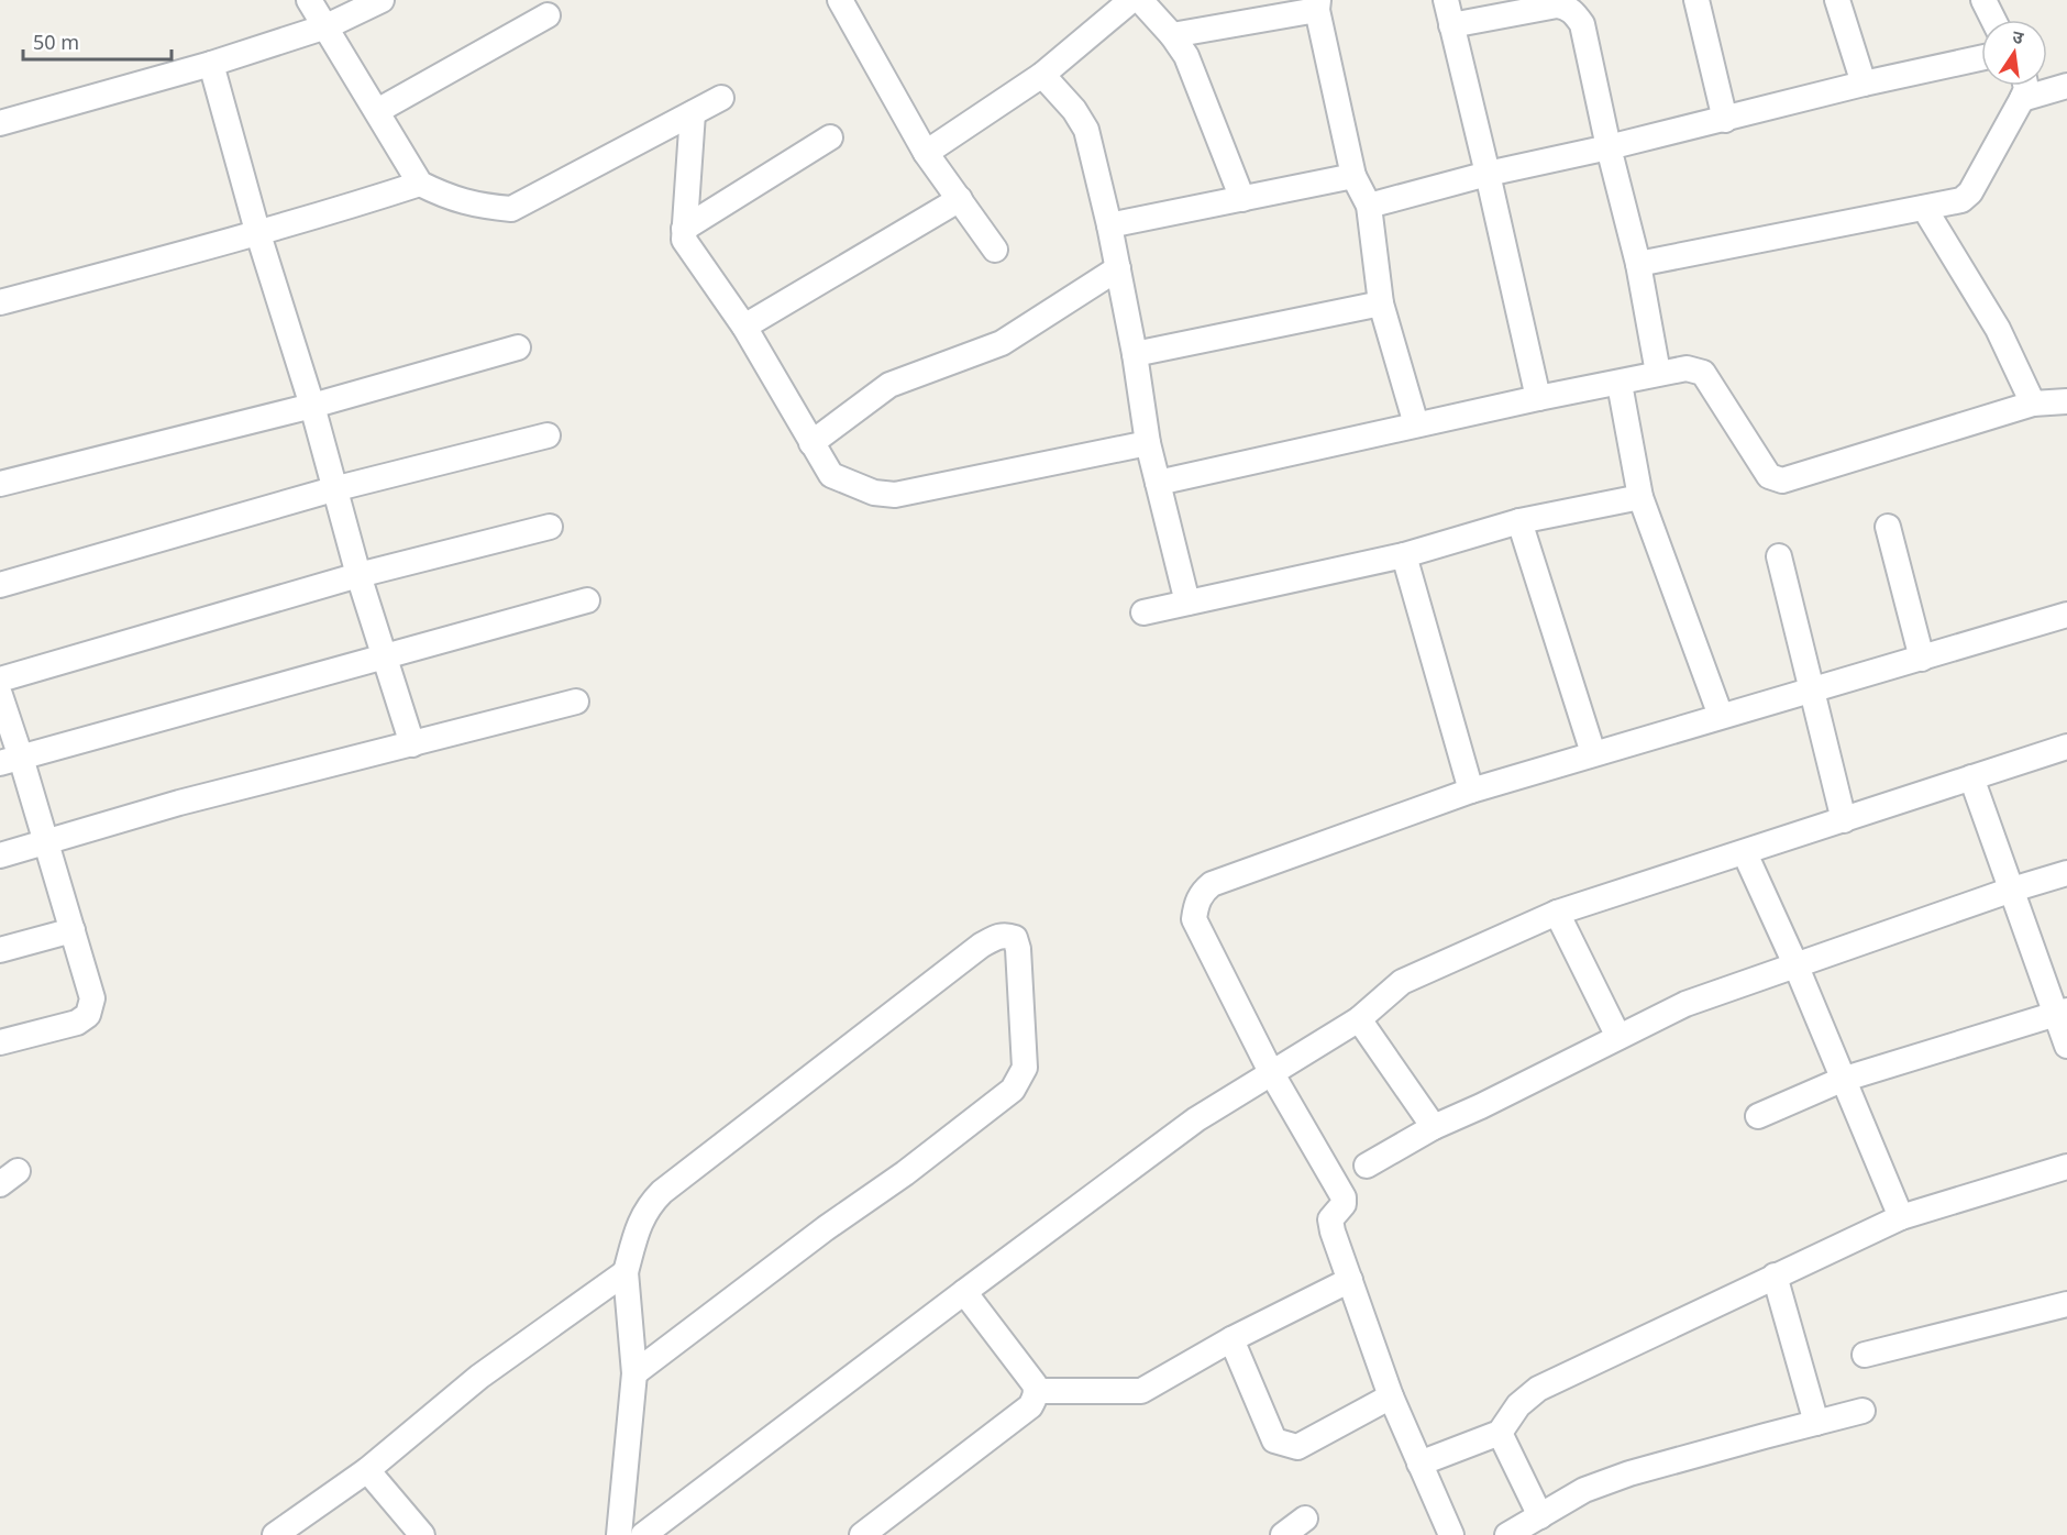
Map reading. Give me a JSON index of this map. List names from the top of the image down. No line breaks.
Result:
{"scale_bar":"50 m","north":"top"}
